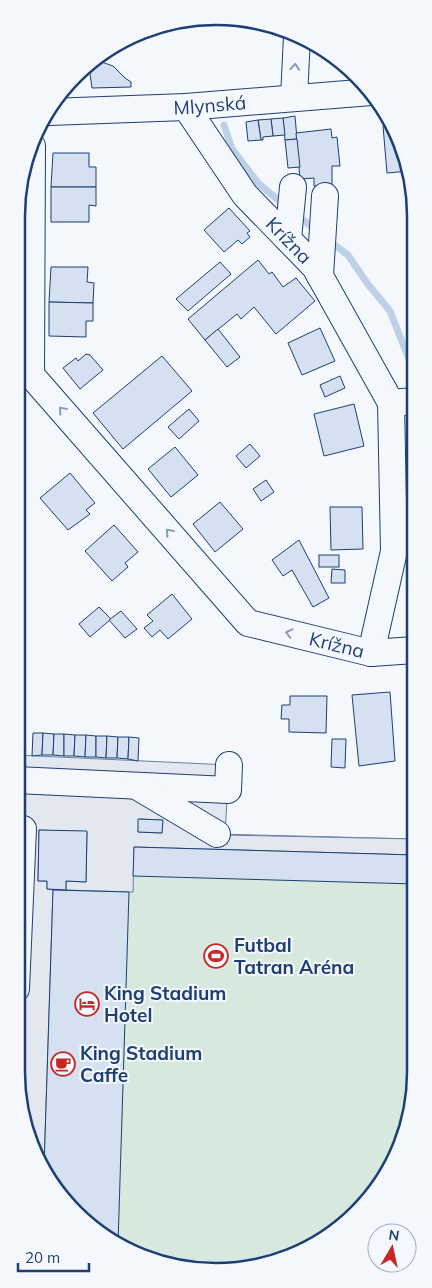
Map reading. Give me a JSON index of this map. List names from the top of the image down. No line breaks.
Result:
{"streets":{"street":["Mlynská","Krížna"]},"crossings":[["Mlynská","Krížna"]],"one_way":["Krížna"],"places":{"sports":["Futbal Tatran Aréna"],"hotel":["King Stadium Hotel"],"cafe":["King Stadium Caffe"]},"scale_bar":"20 m","north":"top"}
